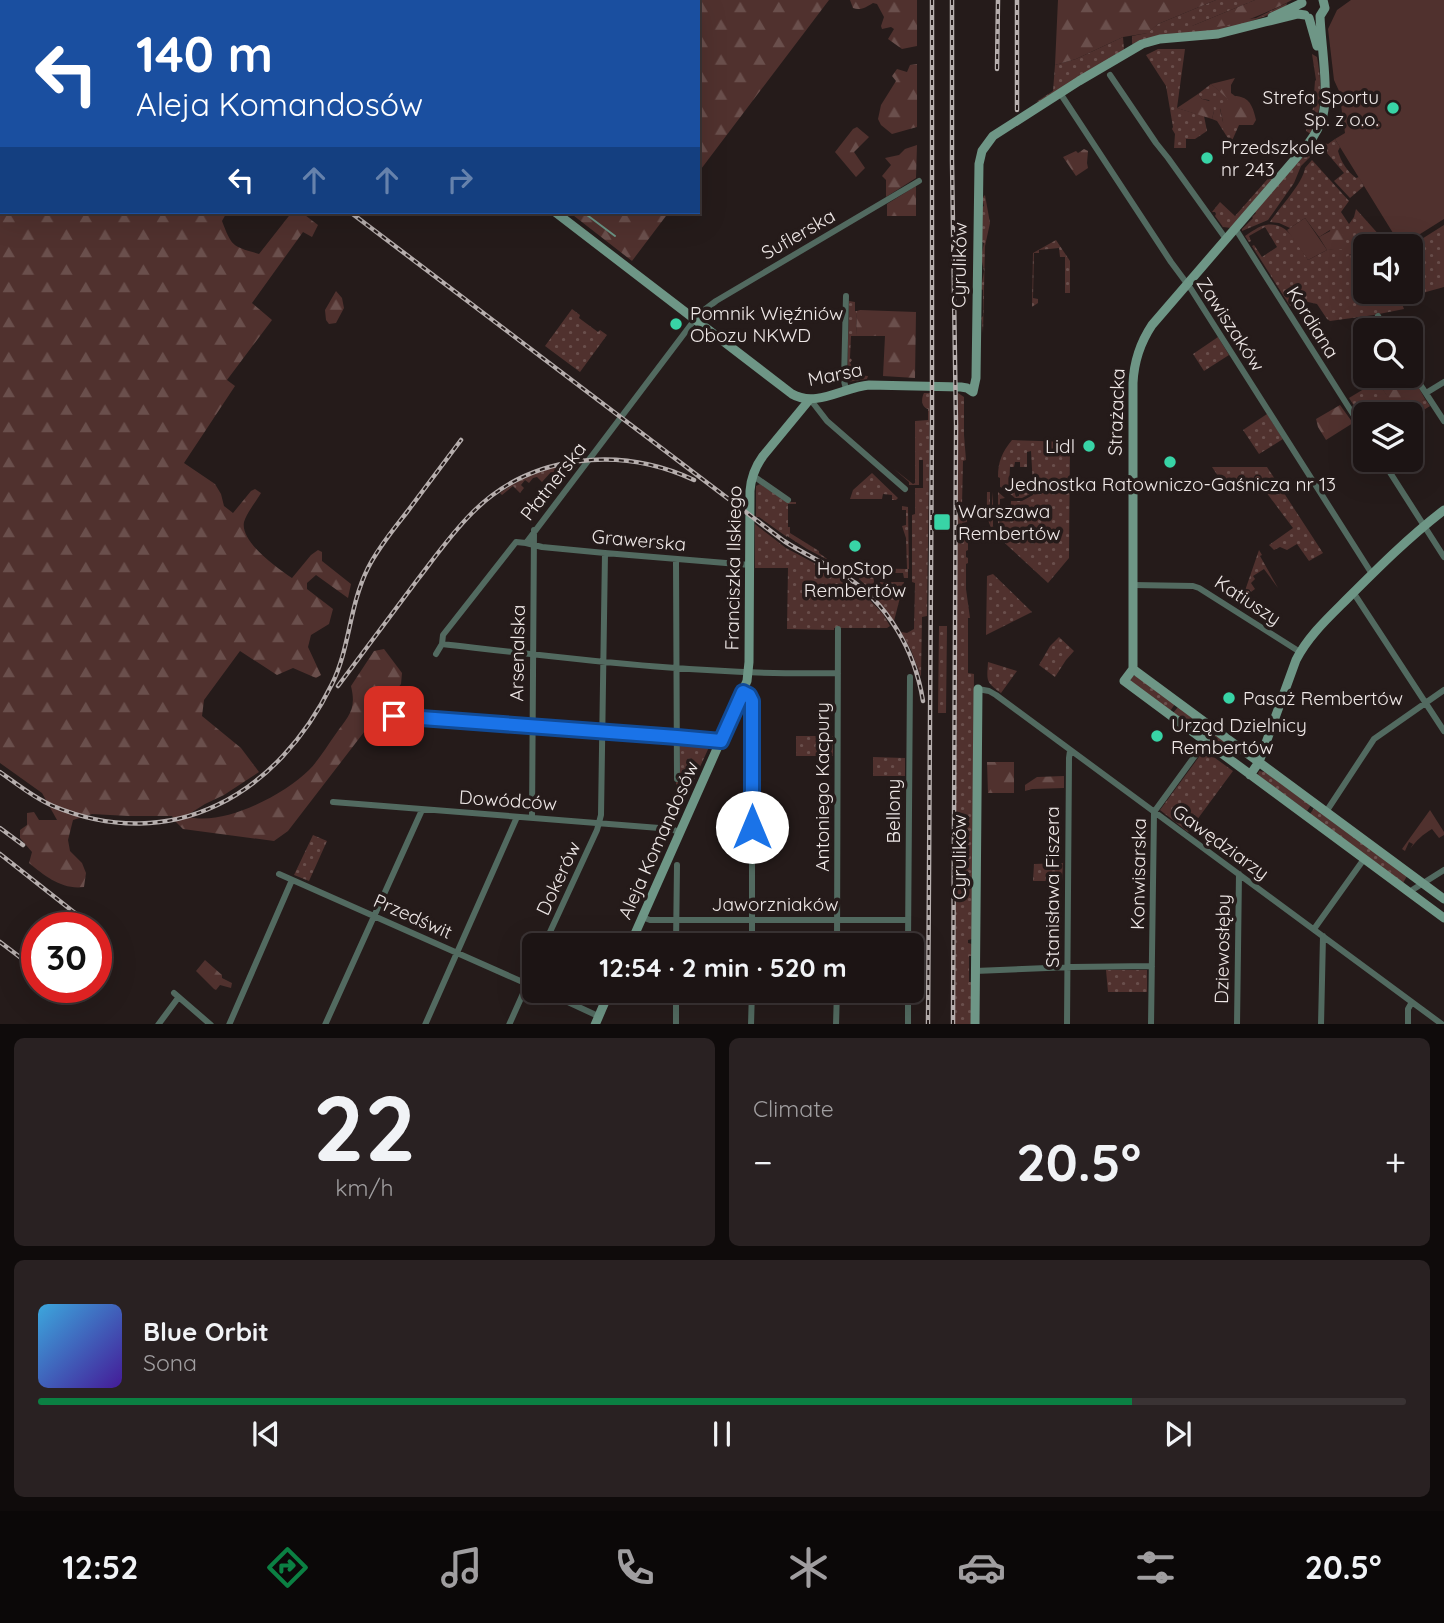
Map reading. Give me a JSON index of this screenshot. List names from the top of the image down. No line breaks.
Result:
{"streets":{"street":["Suflerska","Cyrulików","Kordiana","Zawiszaków","Marsa","Strażacka","Płatnerska","Grawerska","Franciszka Ilskiego","Katiuszy","Arsenalska","Antoniego Kacpury","Dowódców","Bellony","Aleja Komandosów","Gawędziarzy","Konwisarska","Dokerów","Stanisława Fiszera","Jaworzniaków","Przedświt","Dziewosłęby"]},"crossings":[["Suflerska","Marsa"],["Suflerska","Płatnerska"],["Cyrulików","Zawiszaków"],["Cyrulików","Marsa"],["Cyrulików","Gawędziarzy"],["Kordiana","Strażacka"],["Zawiszaków","Strażacka"],["Marsa","Płatnerska"],["Marsa","Franciszka Ilskiego"],["Strażacka","Katiuszy"],["Płatnerska","Grawerska"],["Płatnerska","Arsenalska"],["Grawerska","Franciszka Ilskiego"],["Grawerska","Arsenalska"],["Grawerska","Dokerów"],["Franciszka Ilskiego","Aleja Komandosów"],["Arsenalska","Dowódców"],["Antoniego Kacpury","Jaworzniaków"],["Dowódców","Aleja Komandosów"],["Dowódców","Dokerów"],["Bellony","Jaworzniaków"],["Aleja Komandosów","Jaworzniaków"],["Gawędziarzy","Konwisarska"],["Gawędziarzy","Stanisława Fiszera"],["Gawędziarzy","Dziewosłęby"]],"places":{"other":["Strefa Sportu Sp. z o.o.","Przedszkole nr 243","Pomnik Więźniów Obozu NKWD","Lidl","Jednostka Ratowniczo-Gaśnicza nr 13","HopStop Rembertów","Pasaż Rembertów","Urząd Dzielnicy Rembertów"],"transit":["Warszawa Rembertów"]},"page":{"turn":["140 m","Aleja Komandosów"],"limit":"30","trip":"12:54 · 2 min · 520 m","tile":[["22","km/h"],"Climate"],"heat":["−","20.5°","+"],"song":["Blue Orbit","Sona"],"tabs":["12:52","20.5°"]}}
